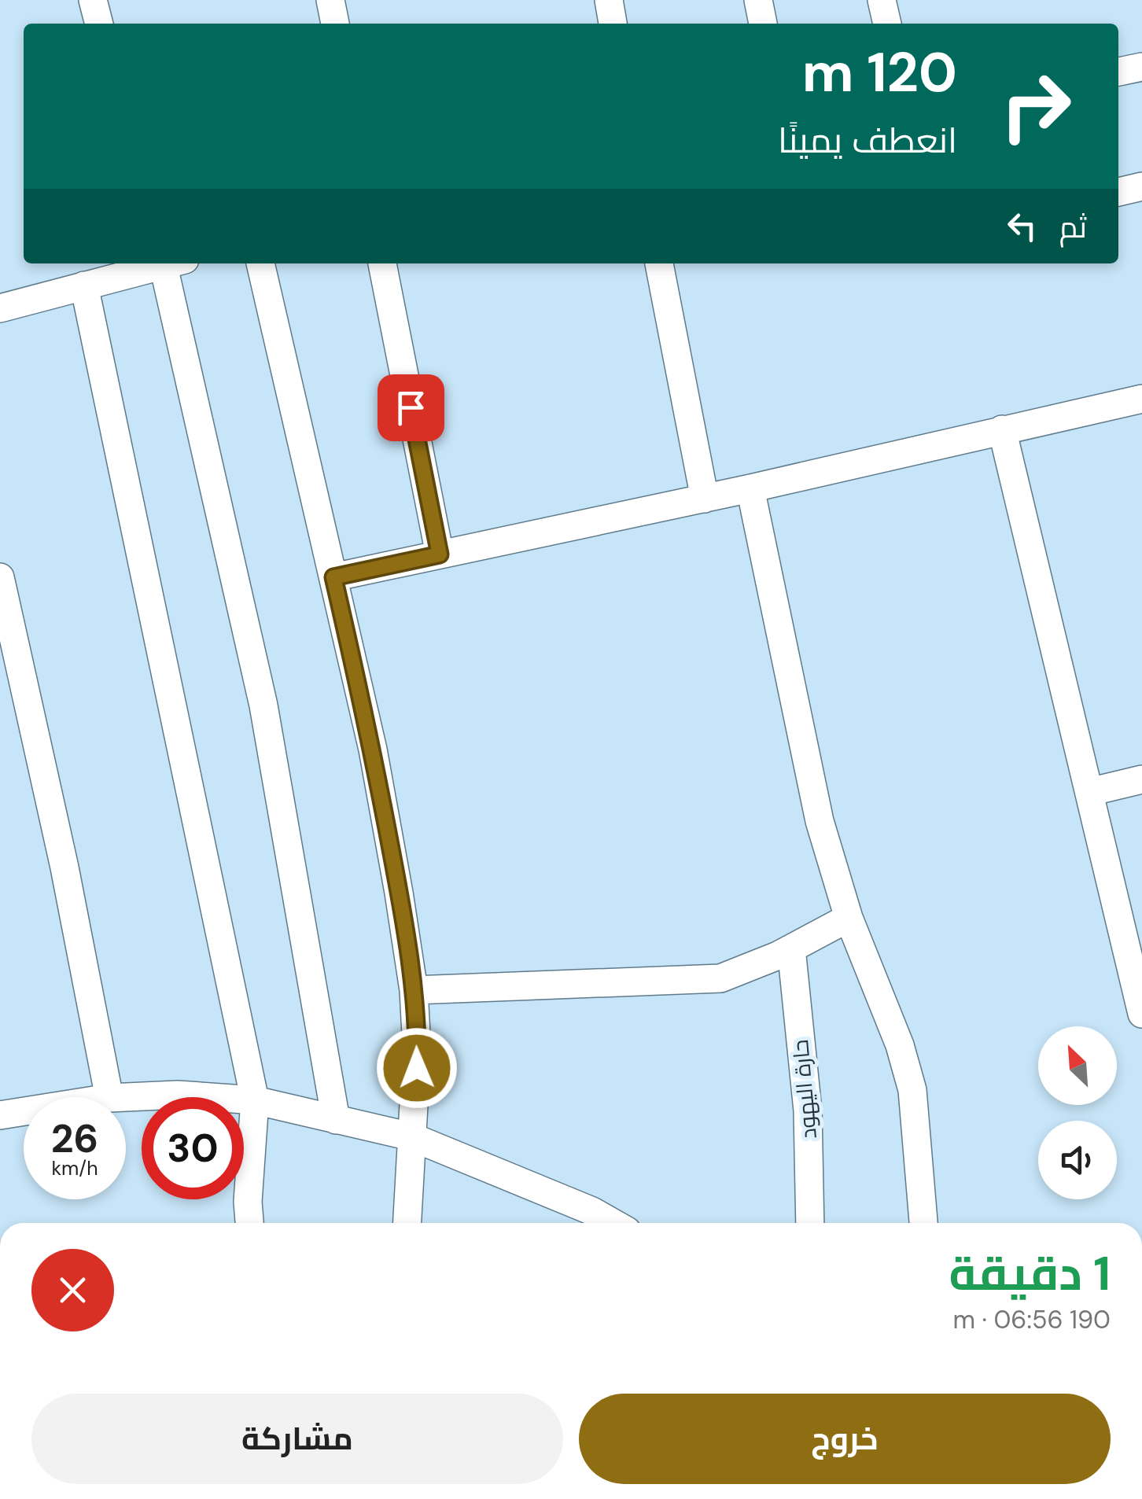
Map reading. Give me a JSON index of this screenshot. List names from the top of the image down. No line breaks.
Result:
{"streets":{"street":["حارة اليهود"]},"north":"top left","page":{"turn":["120 m","انعطف يمينًا"],"then":"ثم","speed":"26 km/h","limit":"30","heading":["1 دقيقة","190 m · 06:56"],"buttons":["خروج","مشاركة"]}}
